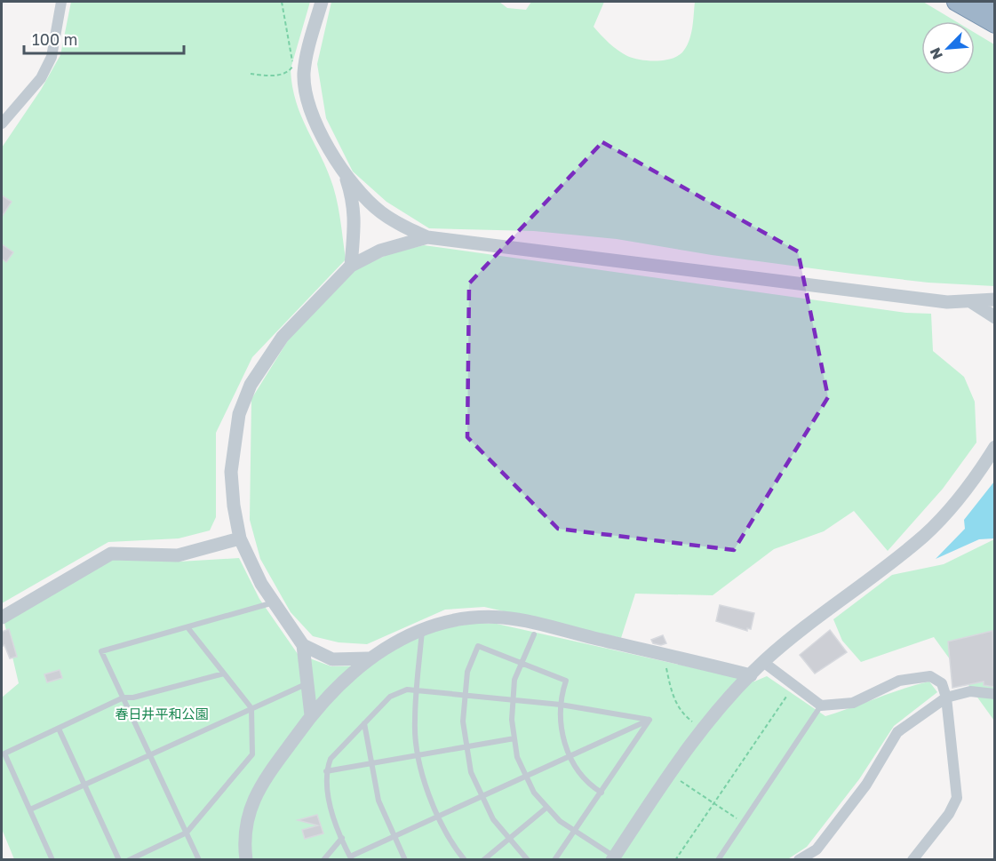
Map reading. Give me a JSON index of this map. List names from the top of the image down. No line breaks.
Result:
{"parks":["春日井平和公園"],"scale_bar":"100 m","north":"bottom left"}
